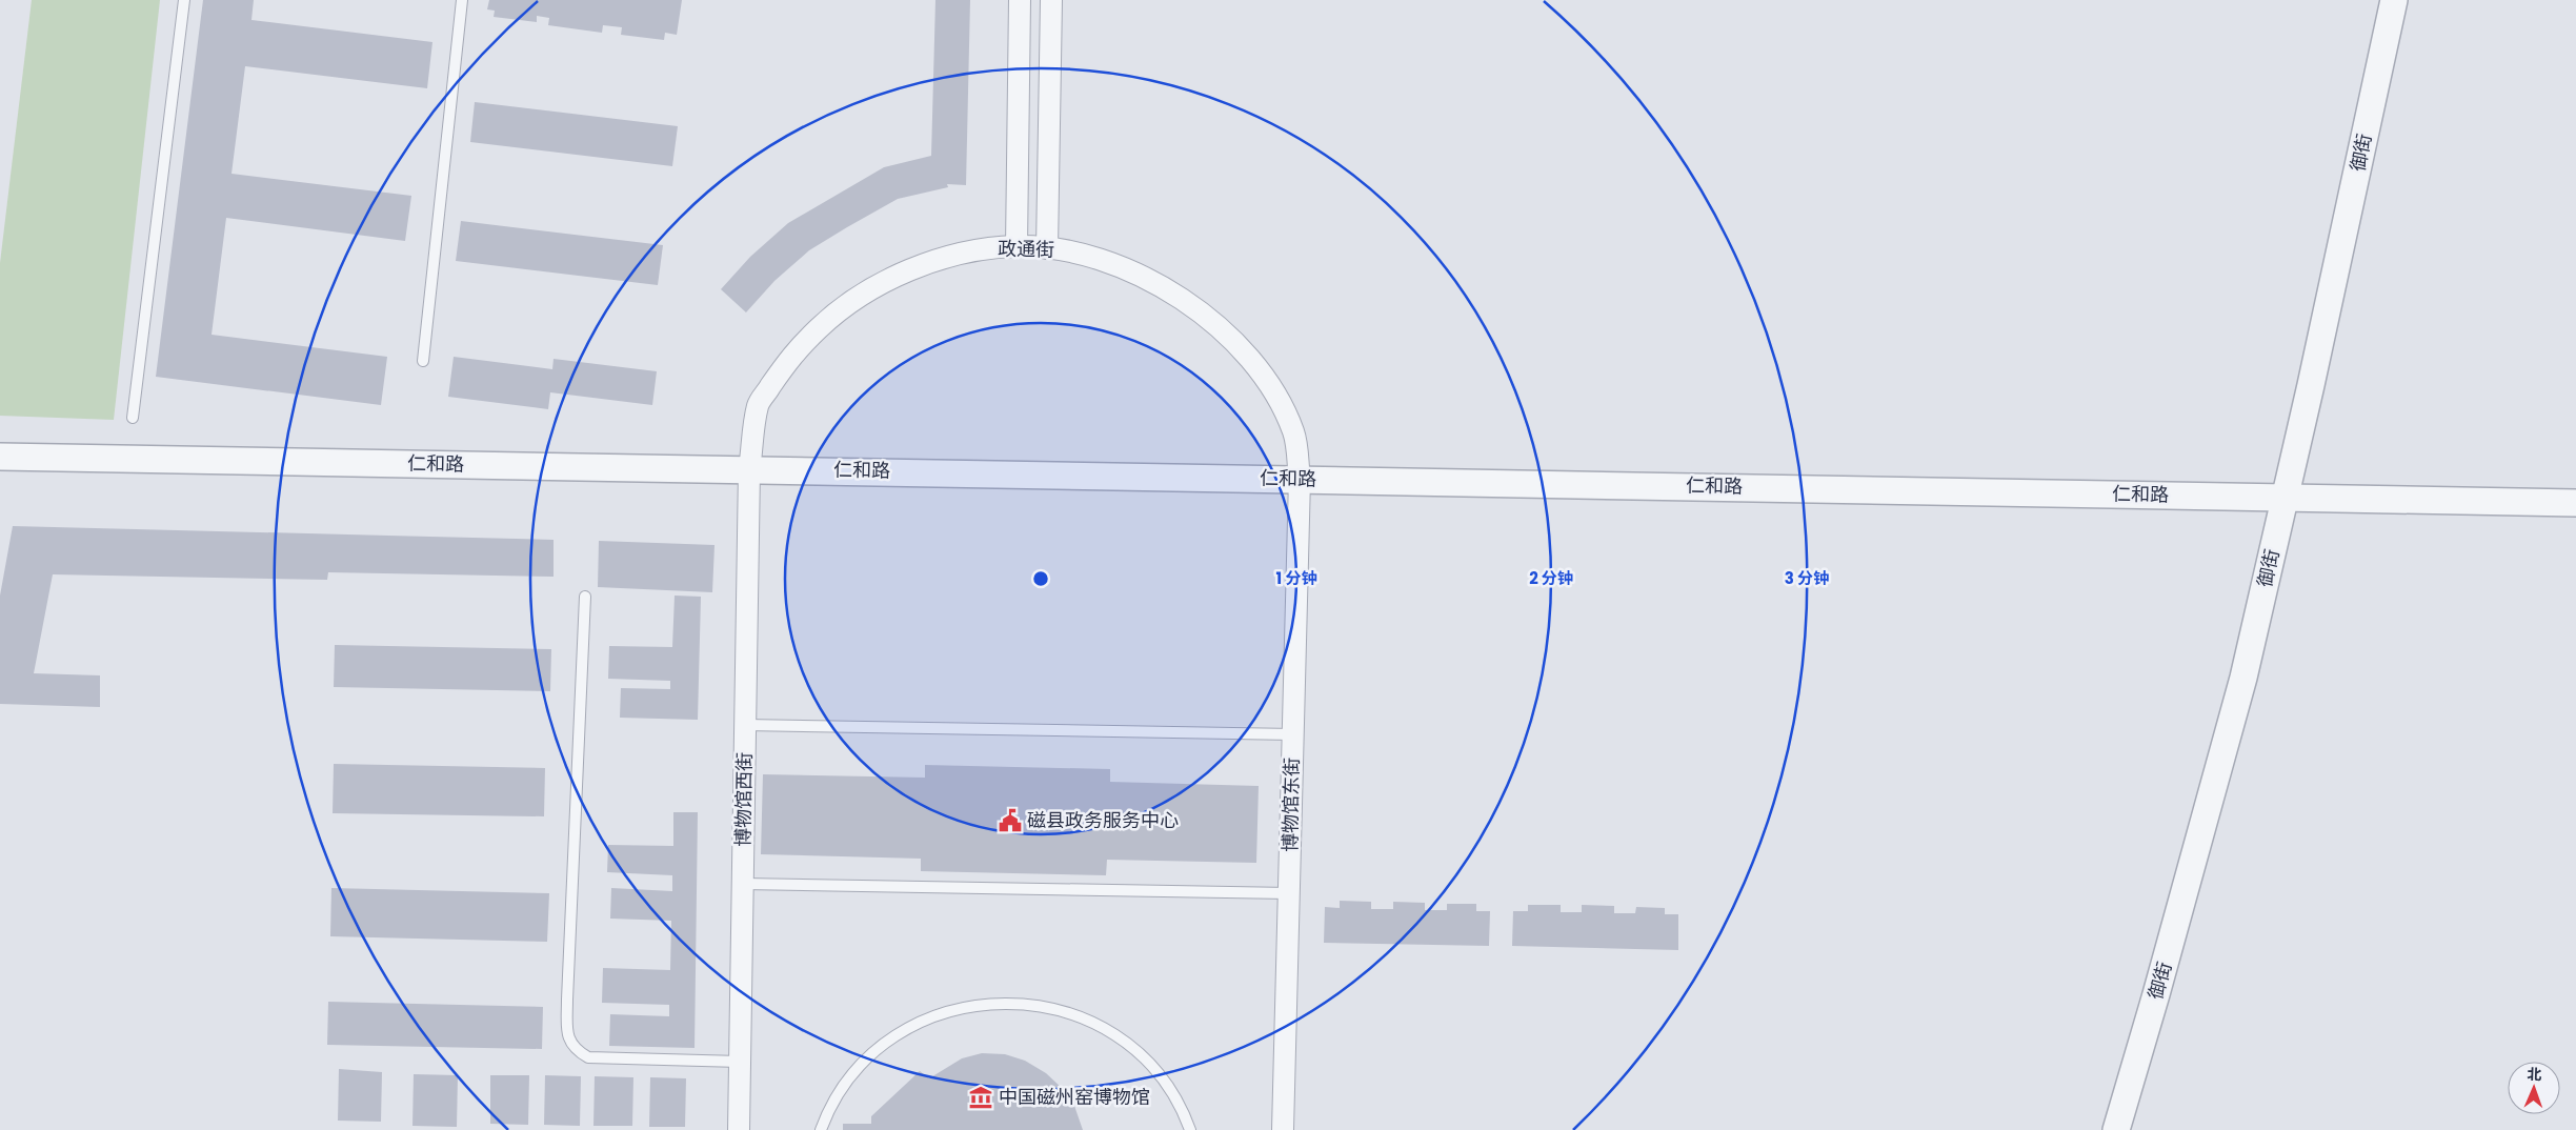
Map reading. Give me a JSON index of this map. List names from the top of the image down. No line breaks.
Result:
{"streets":{"street":["御街","政通街","仁和路","博物馆西街","博物馆东街"]},"crossings":[["御街","仁和路"],["政通街","仁和路"],["政通街","博物馆西街"],["政通街","博物馆东街"],["仁和路","博物馆西街"],["仁和路","博物馆东街"]],"places":{"public building":["磁县政务服务中心"],"museum":["中国磁州窑博物馆"]},"north":"top","rings":["1 分钟","2 分钟","3 分钟"]}
